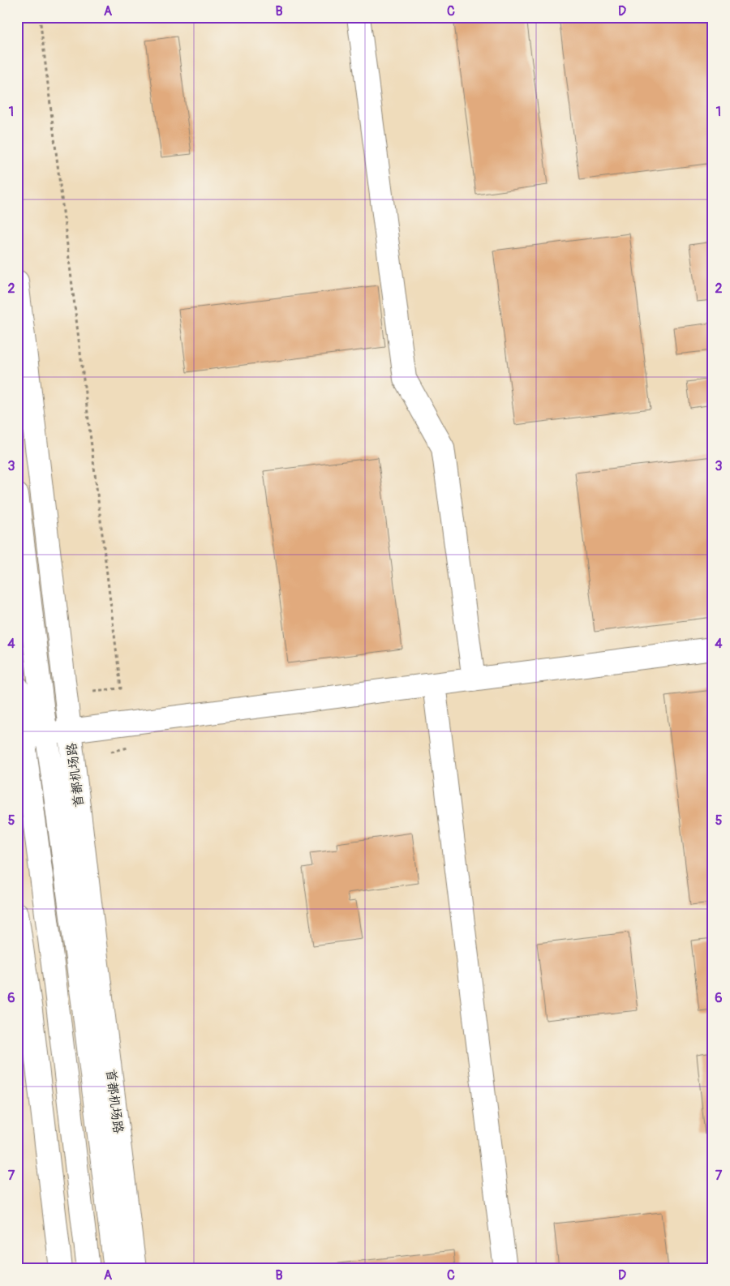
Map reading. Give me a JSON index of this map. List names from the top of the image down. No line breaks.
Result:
{"streets":{"street":["首都机场路"]},"grid":{"columns":["A","B","C","D"],"rows":["1","2","3","4","5","6","7"]}}
